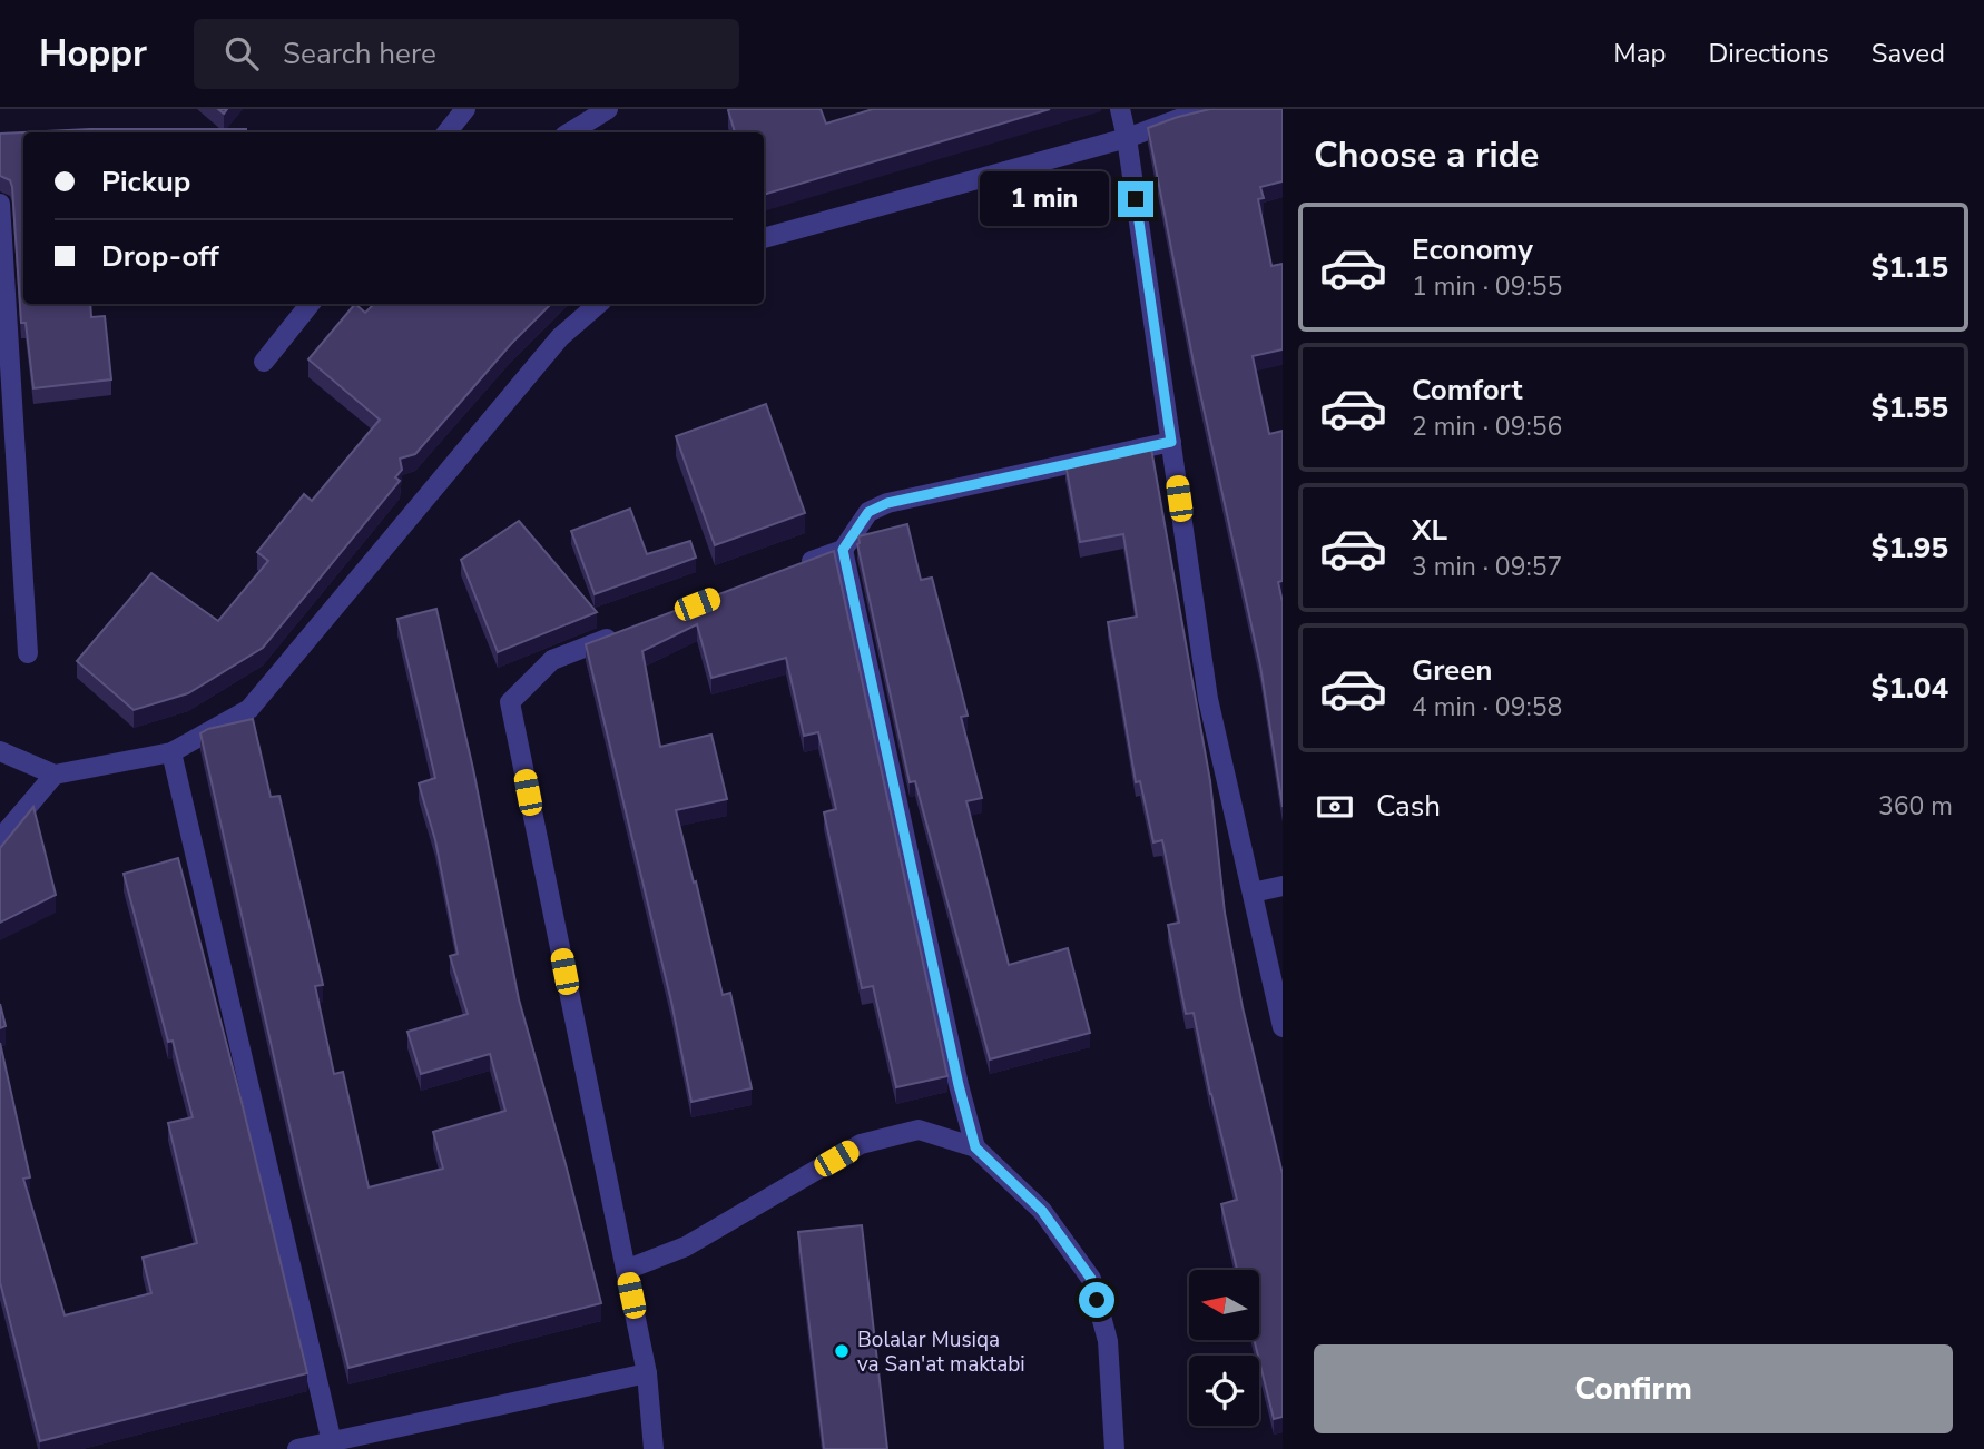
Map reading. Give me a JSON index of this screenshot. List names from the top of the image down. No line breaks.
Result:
{"places":["Bolalar Musiqa va San'at maktabi"],"north":"left","page":{"header":"Hoppr","search":"Search here","nav":["Map","Directions","Saved"],"heading":"Choose a ride","banner":["Pickup","Drop-off"],"bubble":"1 min","list":[{"name":"Economy","note":"1 min · 09:55","value":"$1.15"},{"name":"Comfort","note":"2 min · 09:56","value":"$1.55"},{"name":"XL","note":"3 min · 09:57","value":"$1.95"},{"name":"Green","note":"4 min · 09:58","value":"$1.04"}],"pay":["Cash","360 m"],"buttons":"Confirm"}}
